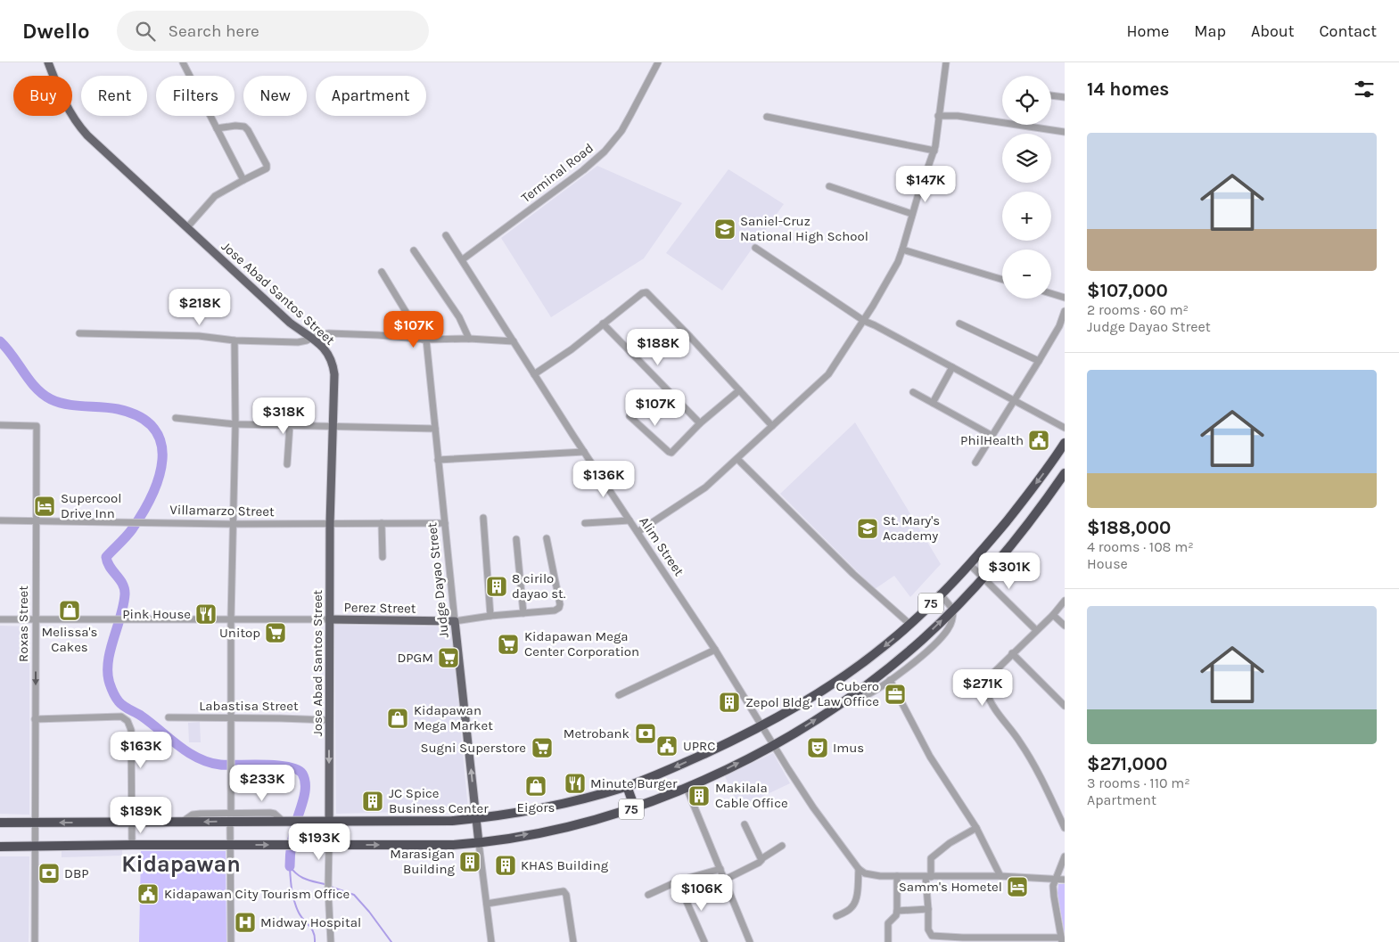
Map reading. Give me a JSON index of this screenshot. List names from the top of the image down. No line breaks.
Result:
{"streets":{"highway":["75"],"main road":["Jose Abad Santos Street","Judge Dayao Street","Perez Street"],"street":["Terminal Road","Villamarzo Street","Alim Street","Roxas Street","Labastisa Street"]},"crossings":[["Terminal Road","Alim Street"],["Jose Abad Santos Street","Villamarzo Street"],["Jose Abad Santos Street","75"],["Jose Abad Santos Street","Perez Street"],["Jose Abad Santos Street","Labastisa Street"],["Villamarzo Street","Judge Dayao Street"],["Villamarzo Street","Roxas Street"],["Alim Street","75"],["Judge Dayao Street","75"],["Judge Dayao Street","Perez Street"],["75","Roxas Street"],["Perez Street","Roxas Street"]],"one_way":["Judge Dayao Street"],"districts":["Kidapawan"],"places":{"school or university":["Saniel-Cruz National High School","St. Mary's Academy"],"public building":["PhilHealth","UPRC","Kidapawan City Tourism Office"],"hotel":["Supercool Drive Inn","Samm's Hometel"],"building":["8 cirilo dayao st.","Zepol Bldg.","Makilala Cable Office","JC Spice Business Center","Marasigan Building","KHAS Building"],"shop":["Melissa's Cakes","Kidapawan Mega Market","Eigors"],"restaurant":["Pink House","Minute Burger"],"supermarket":["Unitop","Kidapawan Mega Center Corporation","DPGM","Sugni Superstore"],"office":["Cubero Law Office"],"bank":["Metrobank","DBP"],"theatre":["Imus"],"hospital":["Midway Hospital"]},"page":{"header":"Dwello","search":"Search here","nav":["Home","Map","About","Contact"],"heading":"14 homes","map_buttons":["+","−"],"chip":["Buy","Rent","Filters","New","Apartment"],"list":[{"name":"$107,000","note":"2 rooms · 60 m² · Judge Dayao Street"},{"name":"$188,000","note":"4 rooms · 108 m² · House"},{"name":"$271,000","note":"3 rooms · 110 m² · Apartment"}],"price":["$147K","$218K","$107K","$188K","$107K","$318K","$136K","$301K","$271K","$163K","$233K","$189K","$193K","$106K"]}}
